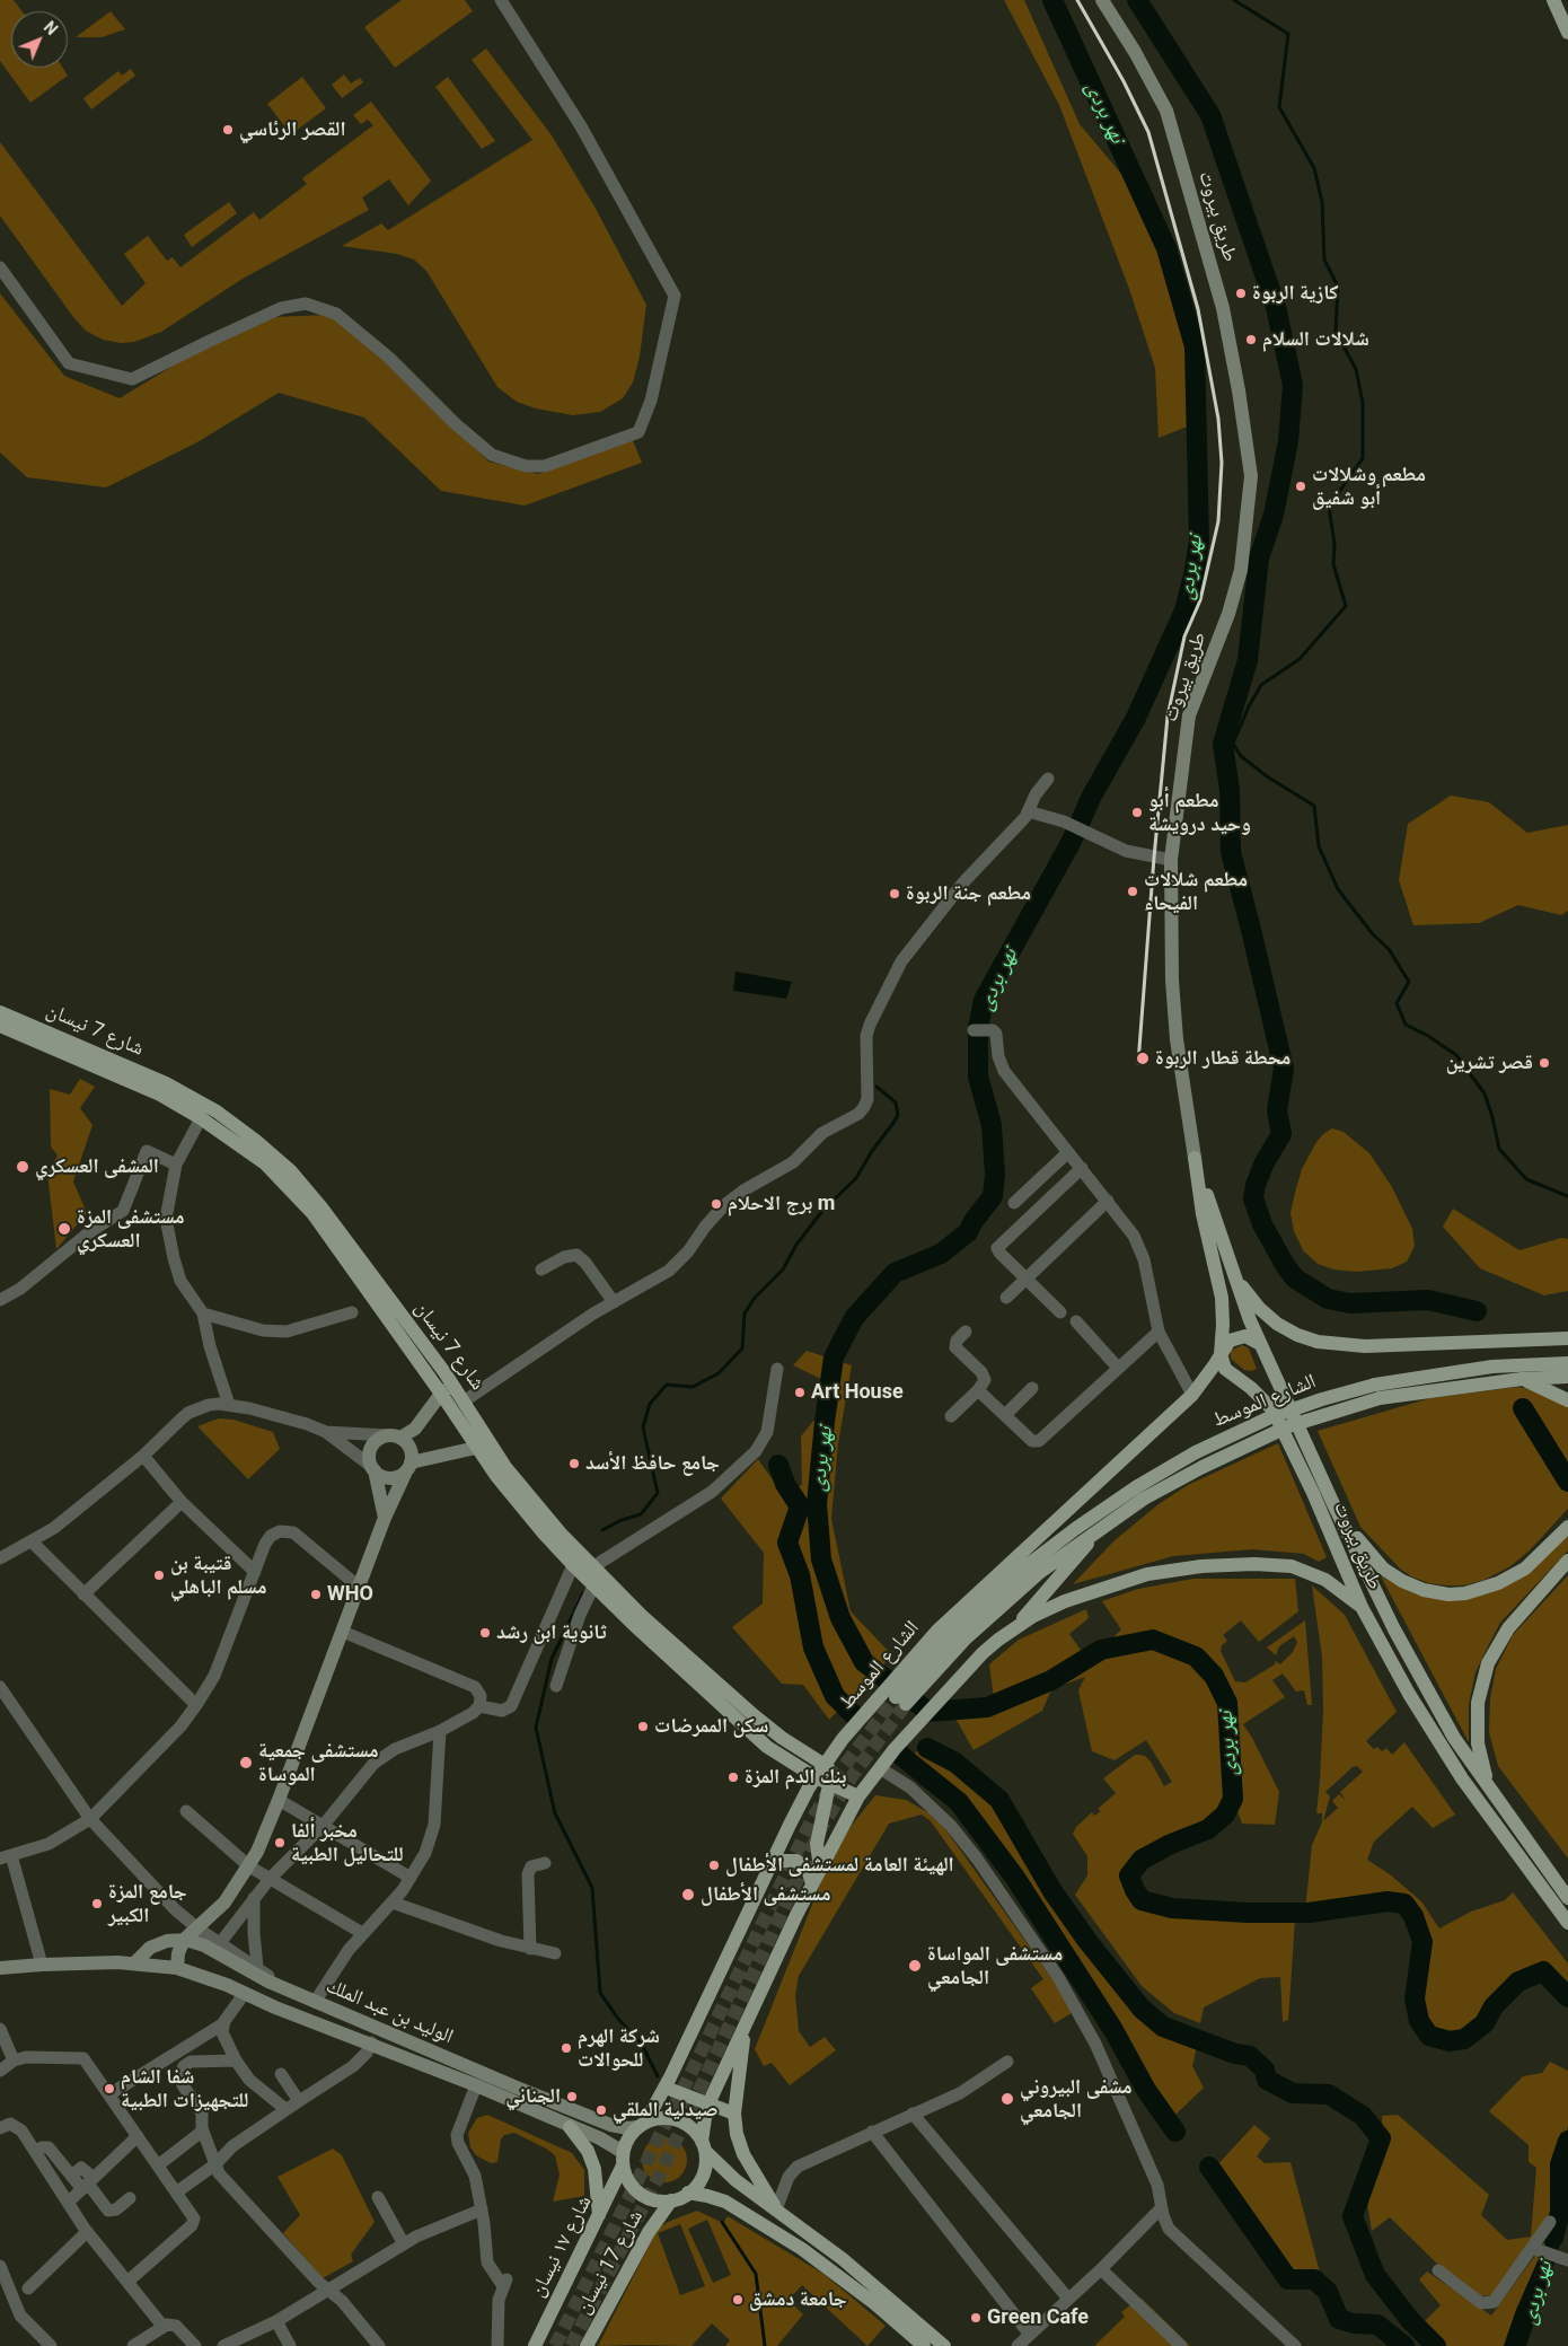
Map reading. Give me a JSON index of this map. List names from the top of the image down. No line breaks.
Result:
{"streets":{"main road":["طريق بيروت","شارع 7 نيسان","الشارع الموسط","شارع ١٧ نيسان","شارع 17 نيسان"],"street":["الوليد بن عبد الملك"]},"crossings":[["طريق بيروت","الشارع الموسط"],["شارع 7 نيسان","الشارع الموسط"],["الشارع الموسط","الوليد بن عبد الملك"],["الشارع الموسط","شارع ١٧ نيسان"],["الشارع الموسط","شارع 17 نيسان"],["الوليد بن عبد الملك","شارع ١٧ نيسان"],["الوليد بن عبد الملك","شارع 17 نيسان"],["شارع ١٧ نيسان","شارع 17 نيسان"]],"water":["نهر بردى"],"places":["القصر الرئاسي","كازية الربوة","شلالات السلام","مطعم وشلالات أبو شفيق","مطعم أبو وحيد درويشة","مطعم شلالات الفيحاء","مطعم جنة الربوة","محطة قطار الربوة","قصر تشرين","المشفى العسكري","برج الاحلام m","مستشفى المزة العسكري","Art House","جامع حافظ الأسد","قتيبة بن مسلم الباهلي","WHO","ثانوية ابن رشد","سكن الممرضات","مستشفى جمعية الموساة","بنك الدم المزة","مخبر ألفا للتحاليل الطبية","الهيئة العامة لمستشفى الأطفال","مستشفى الأطفال","جامع المزة الكبير","مستشفى المواساة الجامعي","شركة الهرم للحوالات","شفا الشام للتجهيزات الطبية","الجناني","مشفى البيروني الجامعي","صيدلية الملقي","جامعة دمشق","Green Cafe"],"north":"top right"}
